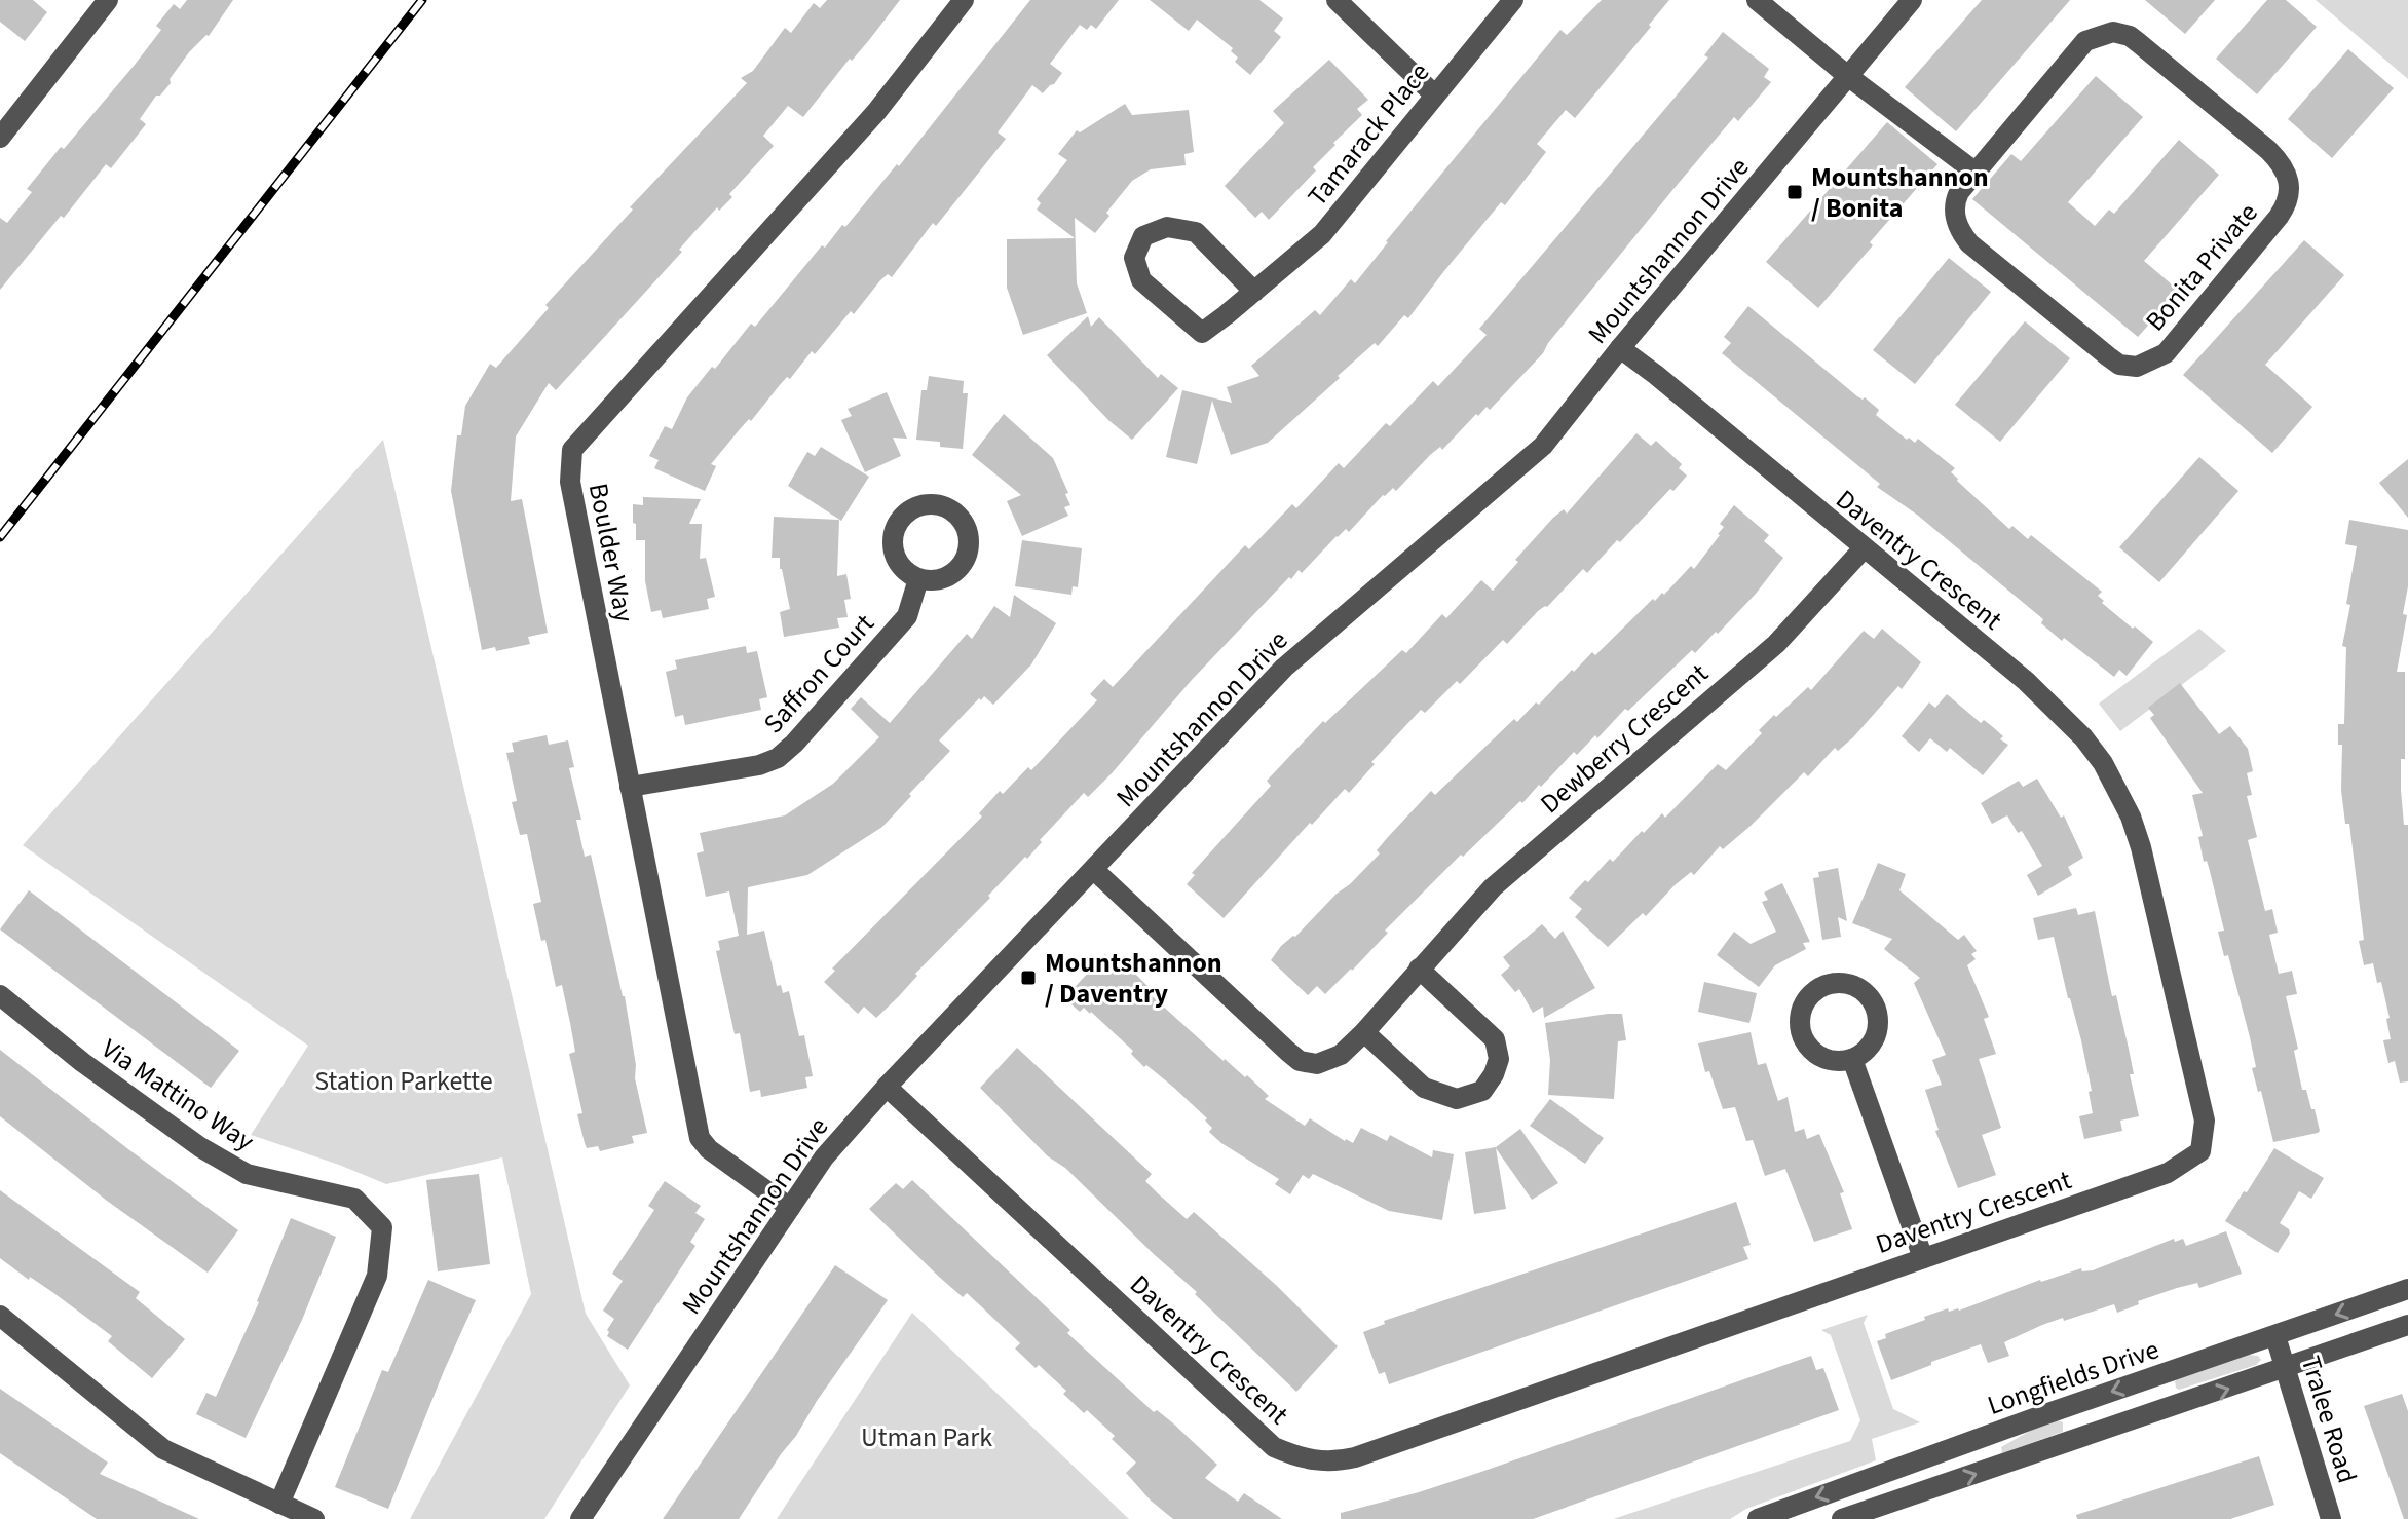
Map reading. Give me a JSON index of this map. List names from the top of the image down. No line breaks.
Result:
{"streets":{"street":["Tamarack Place","Mountshannon Drive","Bonita Private","Boulder Way","Daventry Crescent","Saffron Court","Dewberry Crescent","Via Mattino Way","Longfields Drive","Tralee Road"]},"crossings":[["Mountshannon Drive","Boulder Way"],["Mountshannon Drive","Daventry Crescent"],["Mountshannon Drive","Dewberry Crescent"],["Boulder Way","Saffron Court"],["Daventry Crescent","Dewberry Crescent"],["Longfields Drive","Tralee Road"]],"parks":["Station Parkette","Utman Park"],"places":{"transit":["Mountshannon / Bonita","Mountshannon / Daventry"]}}
